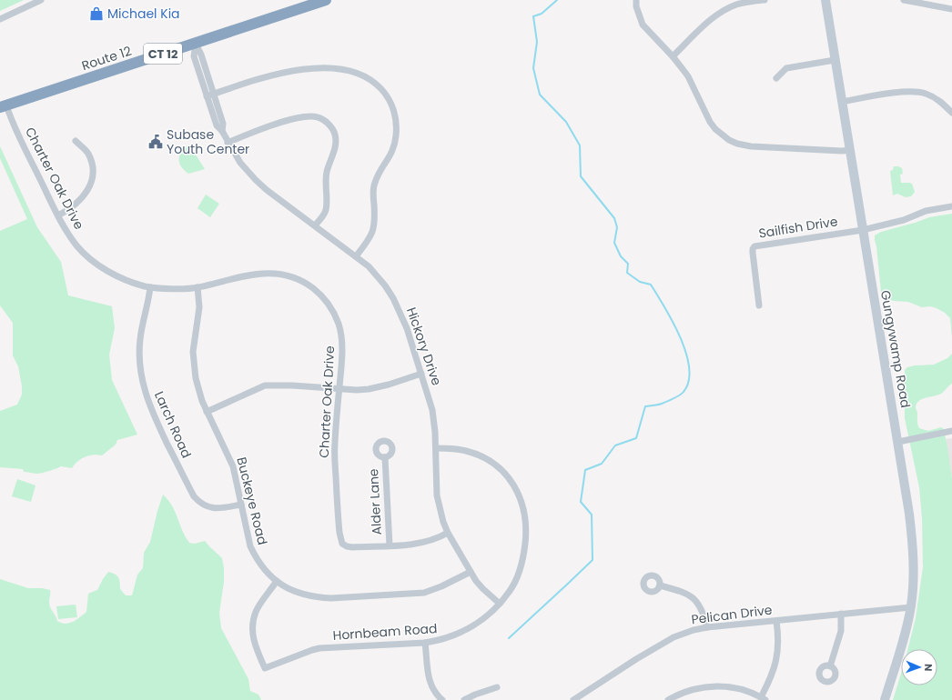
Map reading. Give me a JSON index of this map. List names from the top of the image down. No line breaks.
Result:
{"streets":{"highway":["CT 12","Route 12"],"street":["Charter Oak Drive","Sailfish Drive","Hickory Drive","Gungywamp Road","Larch Road","Buckeye Road","Alder Lane","Pelican Drive","Hornbeam Road"]},"crossings":[["Route 12","Charter Oak Drive"],["Route 12","Hickory Drive"],["Charter Oak Drive","Larch Road"],["Charter Oak Drive","Buckeye Road"],["Charter Oak Drive","Alder Lane"],["Sailfish Drive","Gungywamp Road"],["Hickory Drive","Buckeye Road"],["Hickory Drive","Hornbeam Road"],["Gungywamp Road","Pelican Drive"],["Larch Road","Buckeye Road"],["Buckeye Road","Hornbeam Road"]],"places":{"shop":["Michael Kia"],"public building":["Subase Youth Center"]},"north":"right"}
